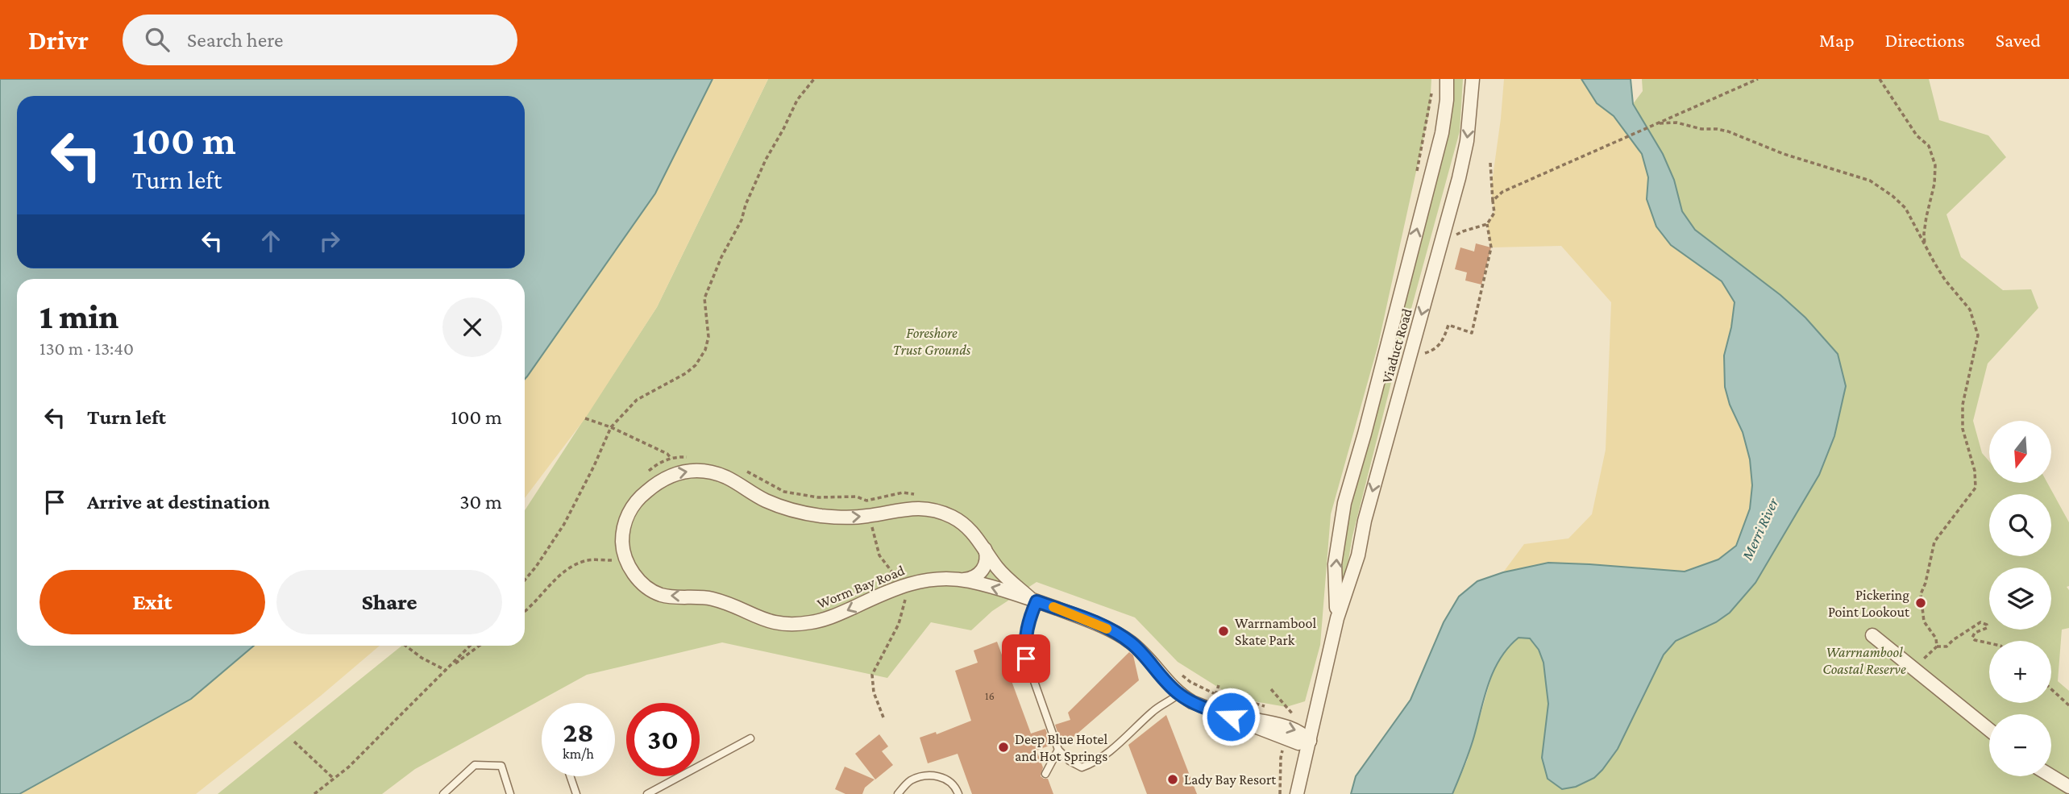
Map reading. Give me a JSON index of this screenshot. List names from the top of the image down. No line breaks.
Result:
{"streets":{"street":["Viaduct Road","Worm Bay Road"]},"crossings":[["Viaduct Road","Worm Bay Road"]],"water":["Merri River"],"parks":["Foreshore Trust Grounds","Warrnambool Coastal Reserve"],"places":["Pickering Point Lookout","Warrnambool Skate Park","Deep Blue Hotel and Hot Springs","Lady Bay Resort"],"house_numbers":["16"],"north":"bottom","page":{"header":"Drivr","search":"Search here","nav":["Map","Directions","Saved"],"turn":["100 m","Turn left"],"heading":["1 min","130 m · 13:40"],"list":[{"name":"Turn left","value":"100 m"},{"name":"Arrive at destination","value":"30 m"}],"map_buttons":["+","−"],"buttons":["Exit","Share"],"speed":"28 km/h","limit":"30"}}
